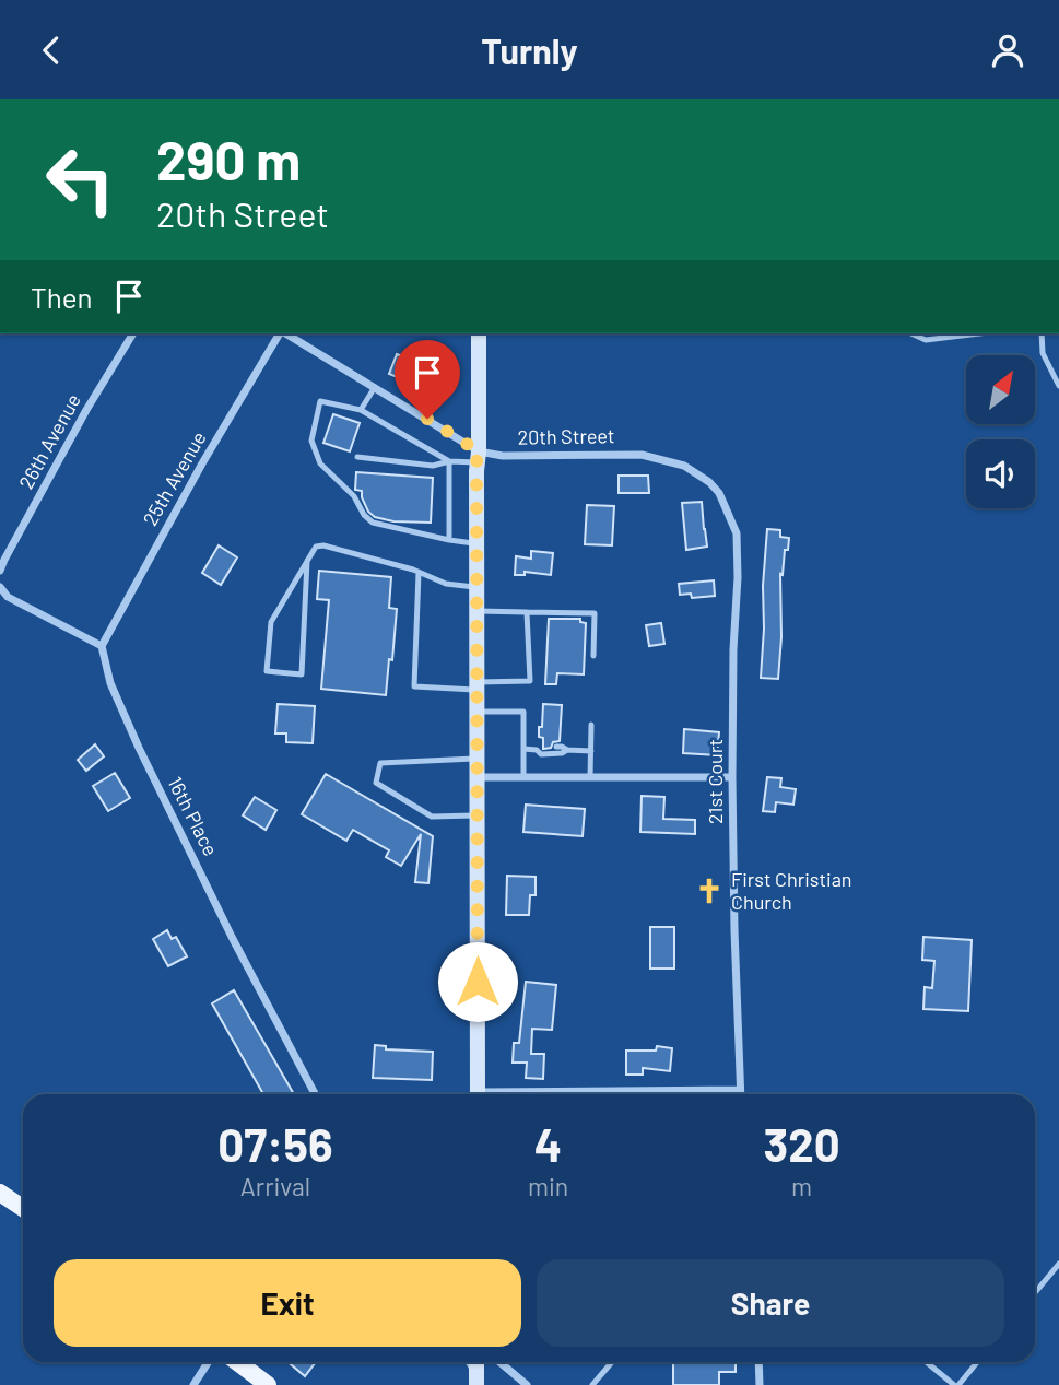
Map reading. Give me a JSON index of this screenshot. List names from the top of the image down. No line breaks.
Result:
{"streets":{"street":["20th Street","26th Avenue","25th Avenue","21st Court","16th Place"]},"crossings":[["20th Street","21st Court"],["25th Avenue","16th Place"]],"places":{"church":["First Christian Church"]},"north":"top right","page":{"header":"Turnly","turn":["290 m","20th Street"],"then":"Then","eta":["07:56","Arrival","4","min","320","m"],"buttons":["Exit","Share"]}}
